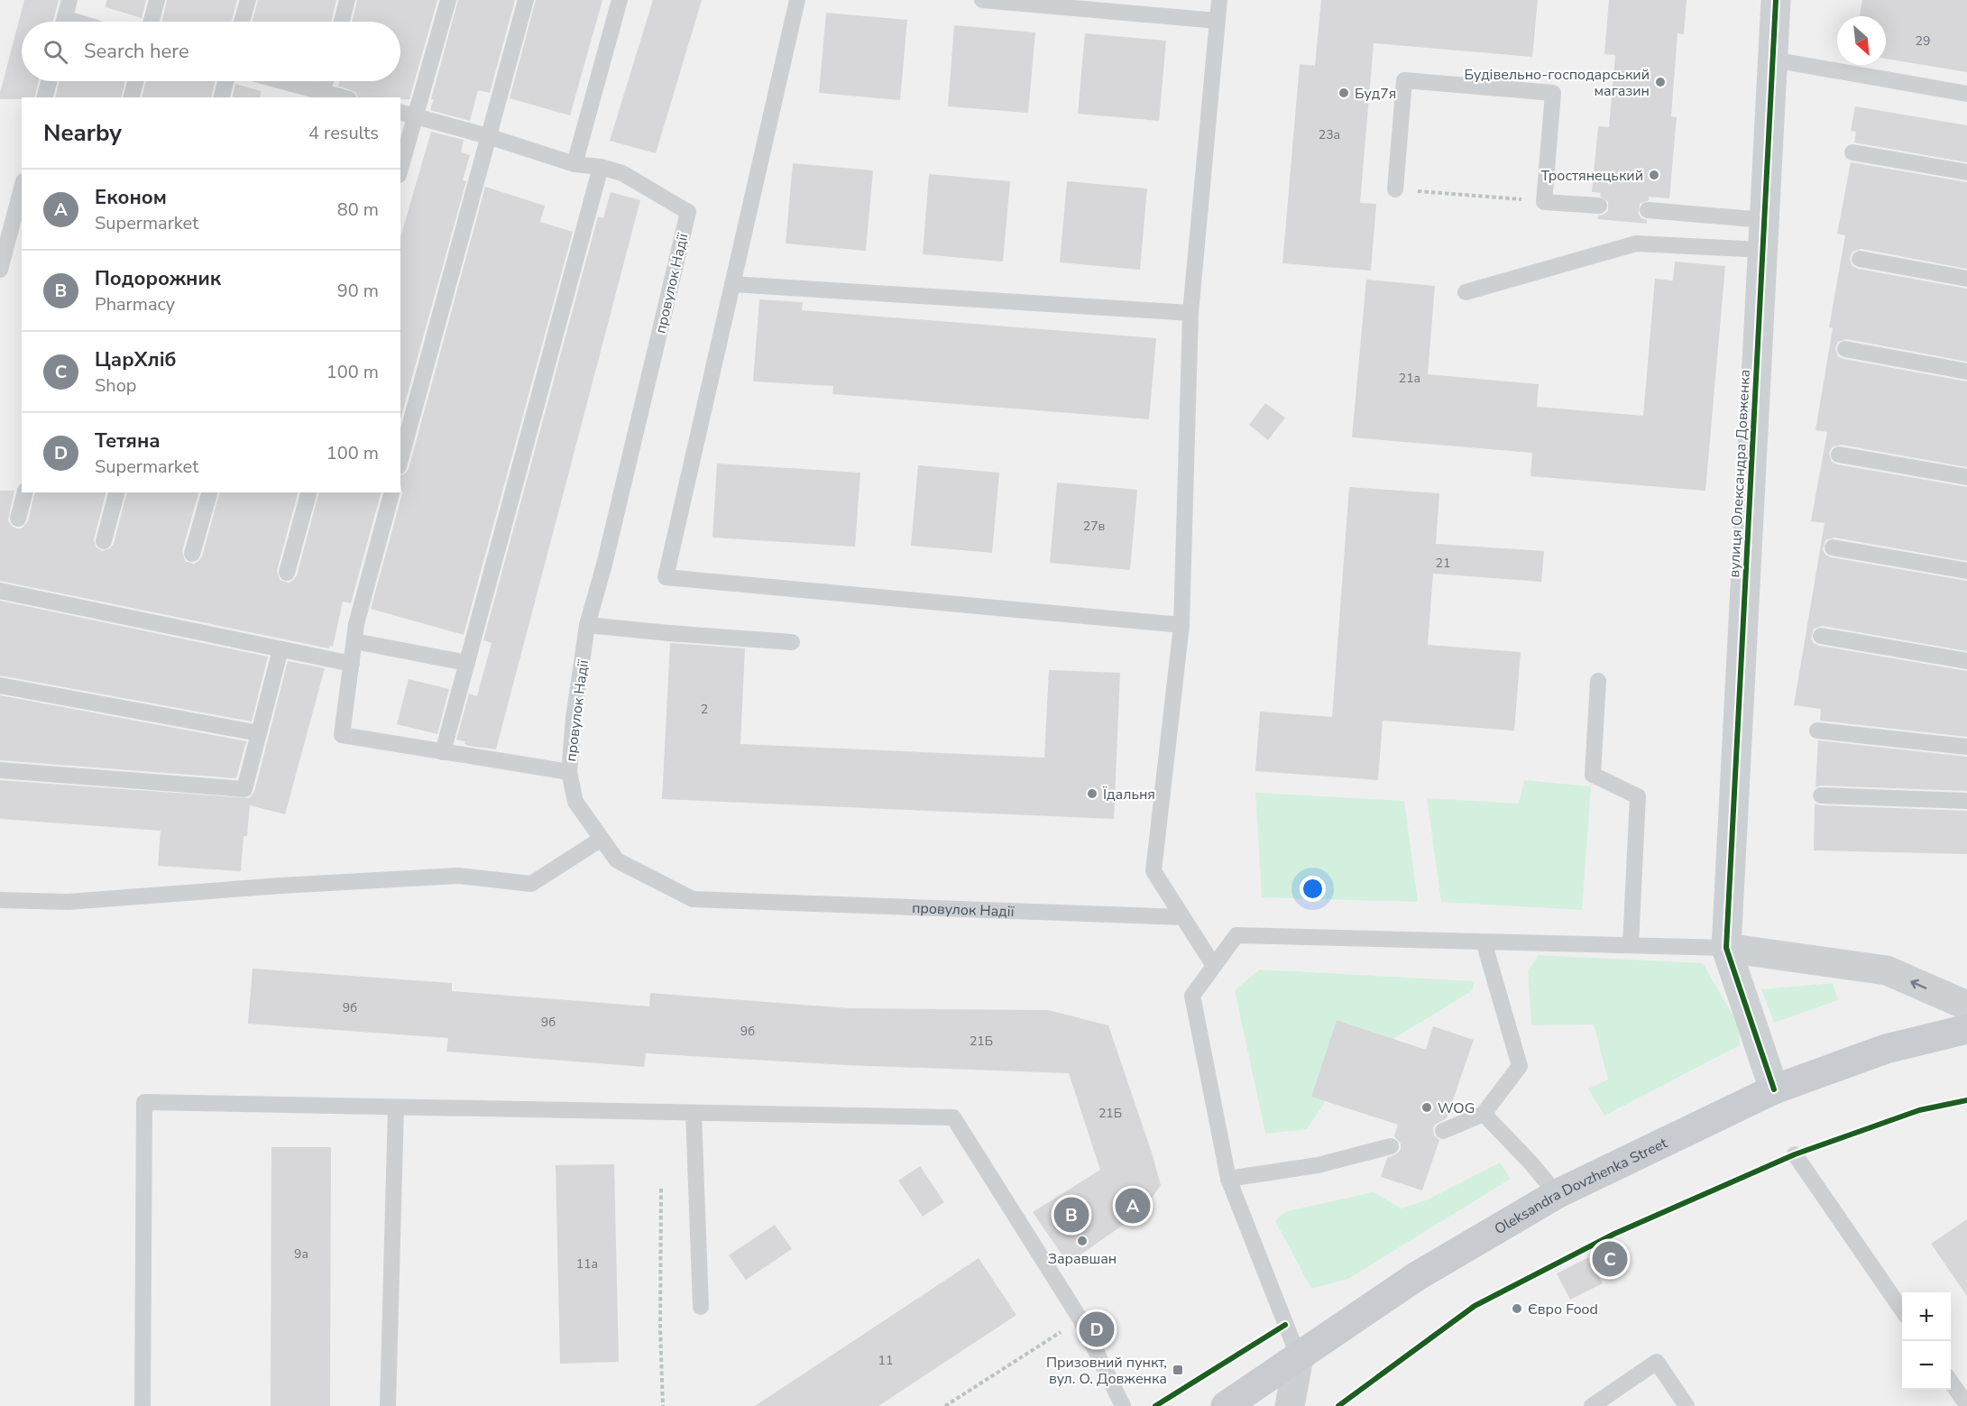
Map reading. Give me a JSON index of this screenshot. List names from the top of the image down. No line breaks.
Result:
{"streets":{"main road":["Oleksandra Dovzhenka Street"],"street":["вулиця Олександра Довженка"],"lane":["провулок Надії"]},"places":{"other":["Будівельно-господарський магазин","Буд7я","Тростянецький","Їдальня","WOG","Заравшан","Євро Food"],"transit":["Призовний пункт, вул. О. Довженка"]},"house_numbers":["29","23а","21а","27в","21","2","9б","9б","9б","21Б","21Б","9а","11а","11"],"north":"bottom right","page":{"search":"Search here","heading":["Nearby","4 results"],"list":[{"mark":"A","name":"Економ","note":"Supermarket","value":"80 m"},{"mark":"B","name":"Подорожник","note":"Pharmacy","value":"90 m"},{"mark":"C","name":"ЦарХліб","note":"Shop","value":"100 m"},{"mark":"D","name":"Тетяна","note":"Supermarket","value":"100 m"}],"pins":["A","B","C","D"],"map_buttons":["+","−"]}}
